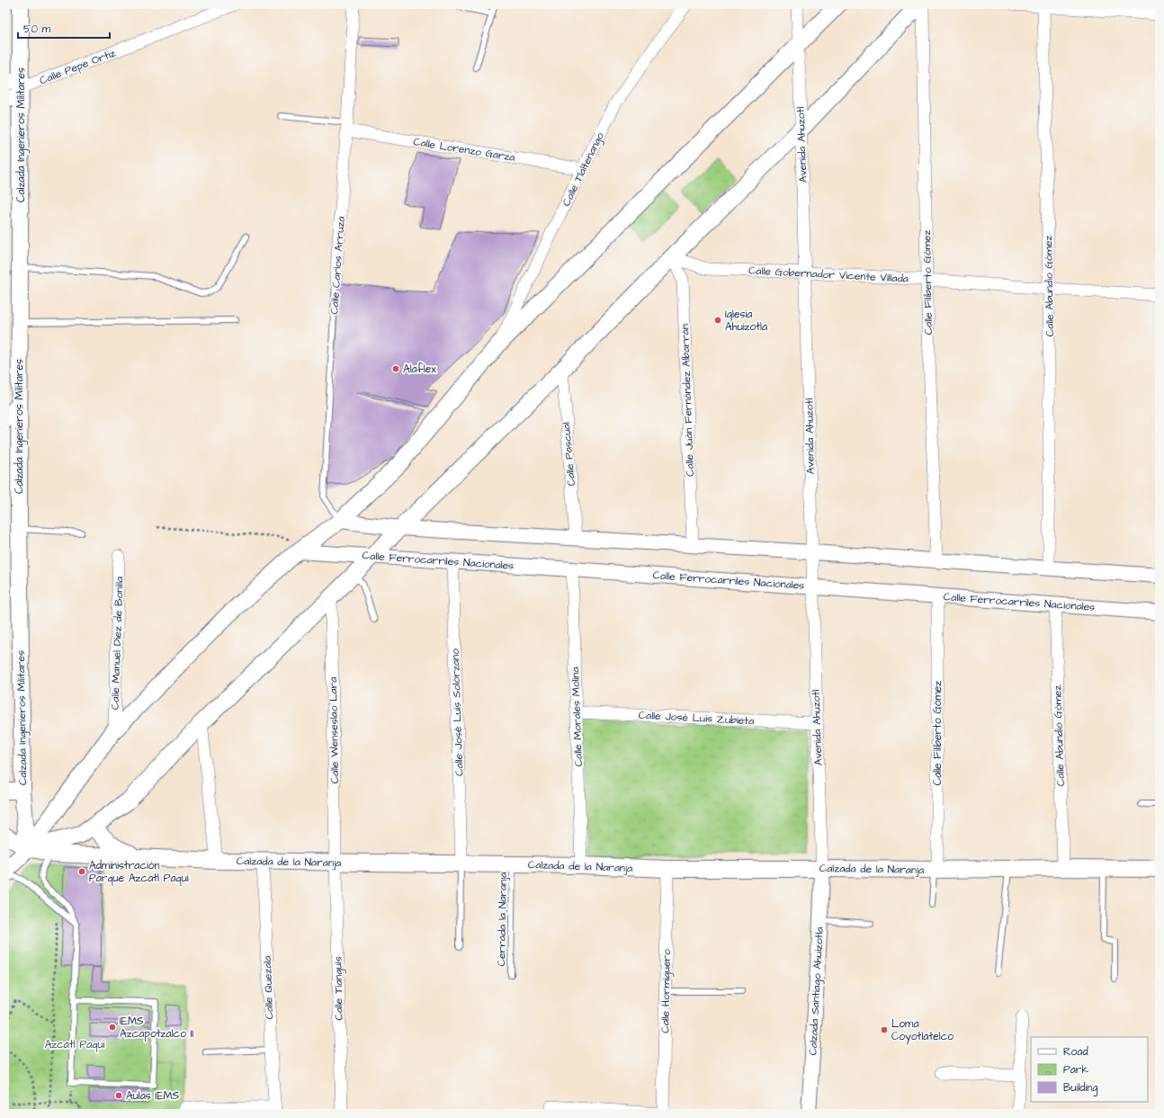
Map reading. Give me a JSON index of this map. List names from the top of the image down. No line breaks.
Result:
{"streets":{"main road":["Calzada Ingenieros Militares","Calzada de la Naranja"],"street":["Calle Pepe Ortiz","Avenida Ahuzotl","Calle Lorenzo Garza","Calle Tlaltenango","Calle Carlos Arruza","Calle Gobernador Vicente Villada","Calle Filiberto Gómez","Calle Abundio Gómez","Calle Juán Fernández Albarrán","Calle Pascual","Calle Ferrocarriles Nacionales","Calle Manuel Diez de Bonilla","Calle José Luis Solórzano","Calle Morales Molina","Calle José Luis Zubieta","Calle Wenseslao Lara","Calle Quezala","Calle Tianguis","Calle Hormiguero","Calzada Santiago Ahuizotla"],"lane":["Cerrada la Naranja"]},"crossings":[["Calle Pepe Ortiz","Calzada Ingenieros Militares"],["Calzada Ingenieros Militares","Calzada de la Naranja"],["Avenida Ahuzotl","Calle Gobernador Vicente Villada"],["Avenida Ahuzotl","Calle Ferrocarriles Nacionales"],["Avenida Ahuzotl","Calle José Luis Zubieta"],["Avenida Ahuzotl","Calzada de la Naranja"],["Avenida Ahuzotl","Calzada Santiago Ahuizotla"],["Calle Lorenzo Garza","Calle Tlaltenango"],["Calle Lorenzo Garza","Calle Carlos Arruza"],["Calle Gobernador Vicente Villada","Calle Filiberto Gómez"],["Calle Gobernador Vicente Villada","Calle Abundio Gómez"],["Calle Gobernador Vicente Villada","Calle Juán Fernández Albarrán"],["Calle Filiberto Gómez","Calle Ferrocarriles Nacionales"],["Calle Filiberto Gómez","Calzada de la Naranja"],["Calle Abundio Gómez","Calle Ferrocarriles Nacionales"],["Calle Abundio Gómez","Calzada de la Naranja"],["Calle Ferrocarriles Nacionales","Calle José Luis Solórzano"],["Calle Ferrocarriles Nacionales","Calle Morales Molina"],["Calle José Luis Solórzano","Calzada de la Naranja"],["Calle Morales Molina","Calle José Luis Zubieta"],["Calle Morales Molina","Calzada de la Naranja"],["Calle Wenseslao Lara","Calzada de la Naranja"],["Calle Wenseslao Lara","Calle Tianguis"],["Calzada de la Naranja","Cerrada la Naranja"],["Calzada de la Naranja","Calle Quezala"],["Calzada de la Naranja","Calle Tianguis"],["Calzada de la Naranja","Calle Hormiguero"],["Calzada de la Naranja","Calzada Santiago Ahuizotla"]],"parks":["Azcatl Paqui"],"places":["Iglesia Ahuizotla","Alaflex","Administración Parque Azcatl Paqui","IEMS Azcapotzalco II","Loma Coyotlatelco","Aulas IEMS"],"legend":["Road","Park","Building"],"scale_bar":"50 m"}
